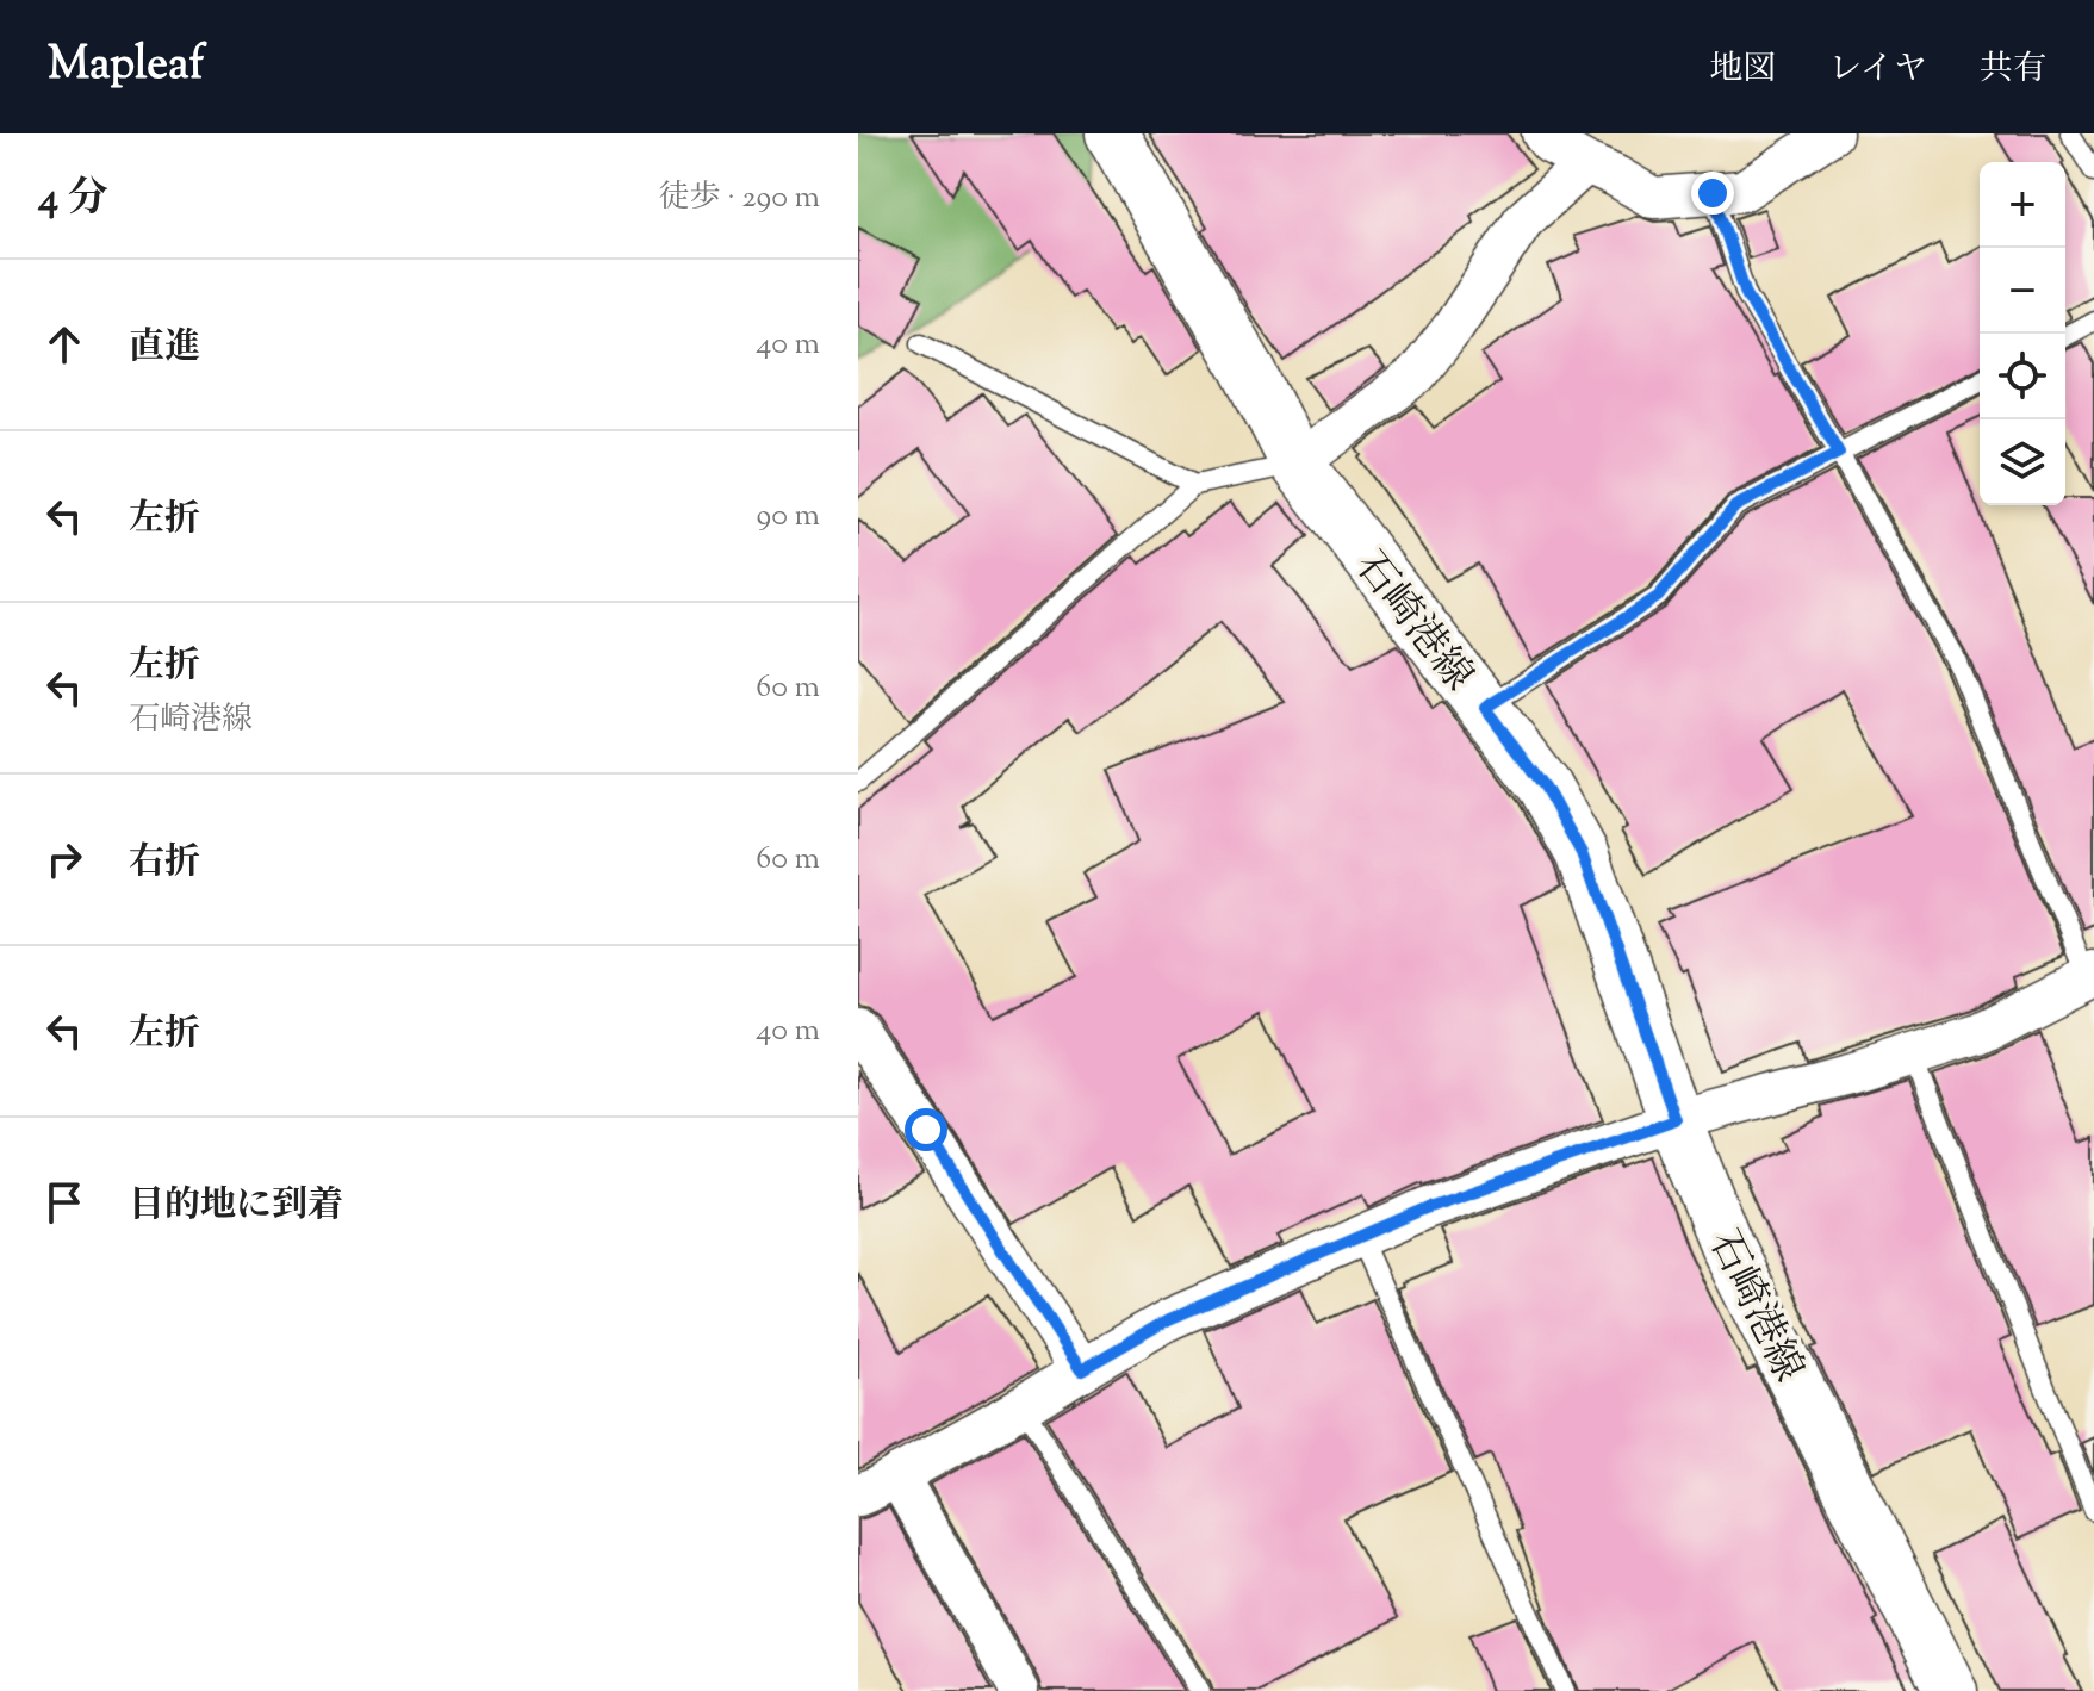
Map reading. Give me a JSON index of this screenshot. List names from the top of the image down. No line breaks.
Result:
{"streets":{"main road":["石崎港線"]},"page":{"header":"Mapleaf","nav":["地図","レイヤ","共有"],"heading":["4 分","徒歩 · 290 m"],"map_buttons":["+","−"],"list":[["直進","40 m"],["左折","90 m"],["左折","石崎港線","60 m"],["右折","60 m"],["左折","40 m"],"目的地に到着"]}}
